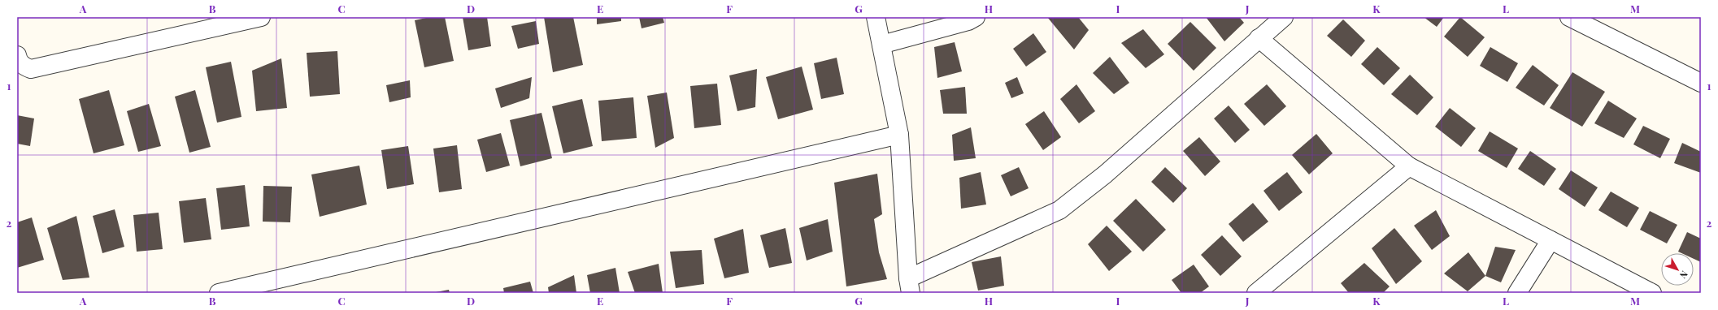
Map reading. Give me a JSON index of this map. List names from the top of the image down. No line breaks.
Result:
{"north":"bottom right","grid":{"columns":["A","B","C","D","E","F","G","H","I","J","K","L","M"],"rows":["1","2"]}}
